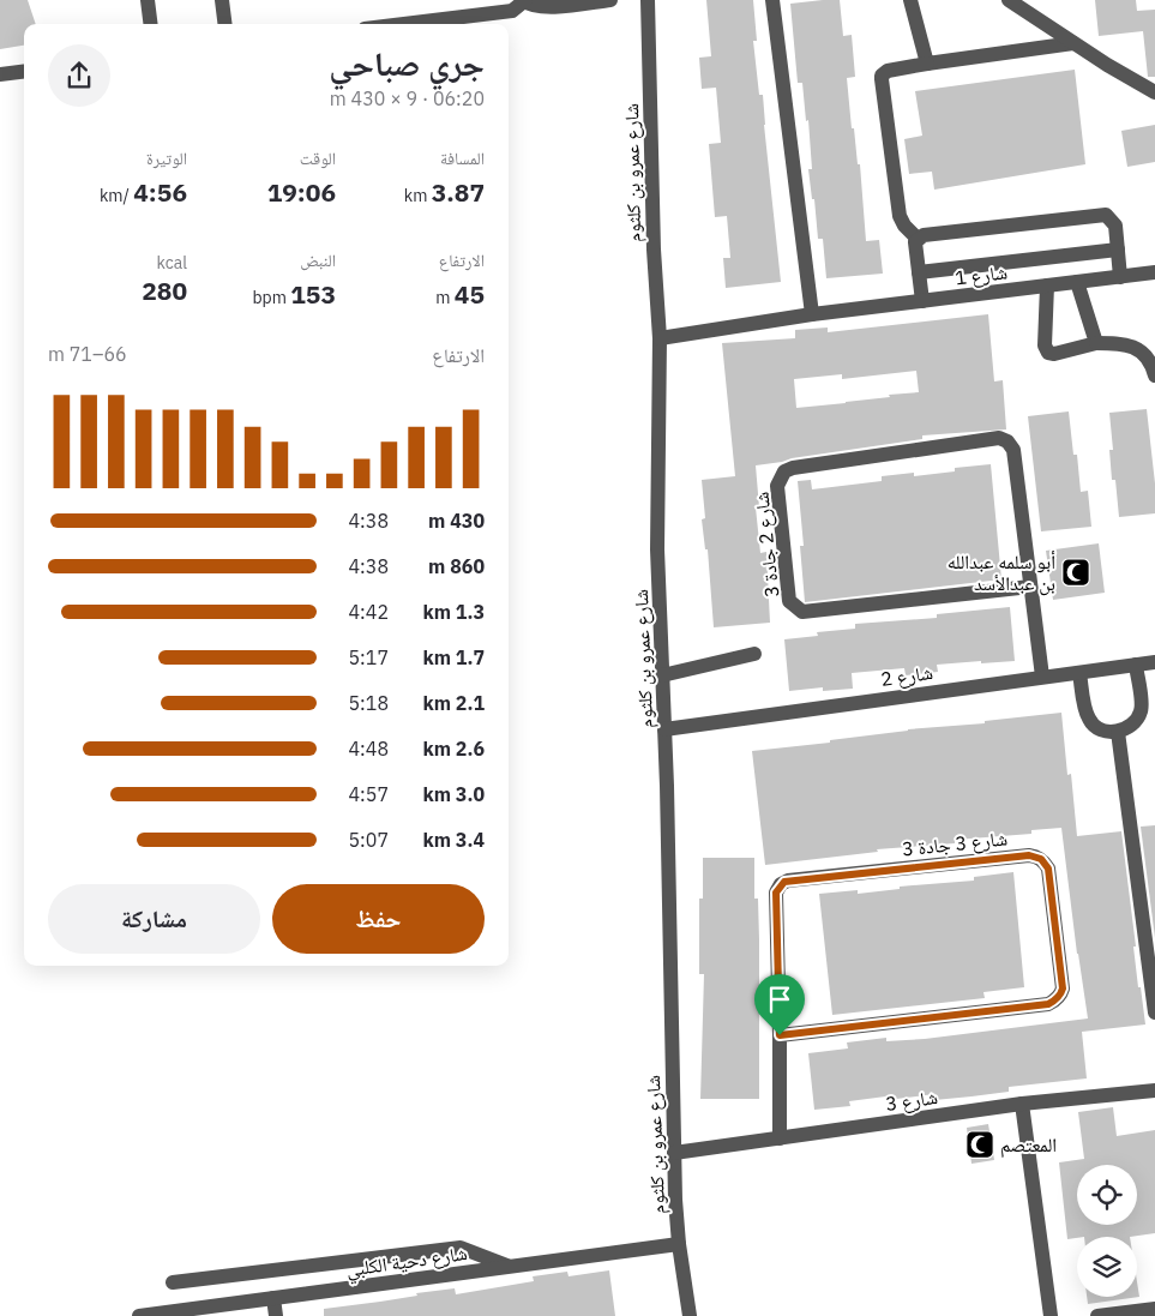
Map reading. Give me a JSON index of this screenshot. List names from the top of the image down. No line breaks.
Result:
{"streets":{"street":["شارع عمرو بن كلثوم","شارع 1","شارع 2 جادة 3","شارع 2","شارع 3 جادة 3","شارع 3","شارع دحية الكلبي"]},"crossings":[["شارع عمرو بن كلثوم","شارع 1"],["شارع عمرو بن كلثوم","شارع 2"],["شارع عمرو بن كلثوم","شارع 3"],["شارع عمرو بن كلثوم","شارع دحية الكلبي"],["شارع 2 جادة 3","شارع 2"],["شارع 3 جادة 3","شارع 3"]],"places":{"mosque":["أبو سلمه عبدالله بن عبدالأسد","المعتصم"]},"page":{"heading":["جري صباحي","06:20 · 9 × 430 m"],"stats":[["المسافة","3.87 km"],["الوقت","19:06"],["الوتيرة","4:56 /km"],["الارتفاع","45 m"],["النبض","153 bpm"],["kcal","280"]],"chart":["الارتفاع","66–71 m"],"list":[{"name":"430 m","note":"4:38"},{"name":"860 m","note":"4:38"},{"name":"1.3 km","note":"4:42"},{"name":"1.7 km","note":"5:17"},{"name":"2.1 km","note":"5:18"},{"name":"2.6 km","note":"4:48"},{"name":"3.0 km","note":"4:57"},{"name":"3.4 km","note":"5:07"}],"buttons":["حفظ","مشاركة"]}}
